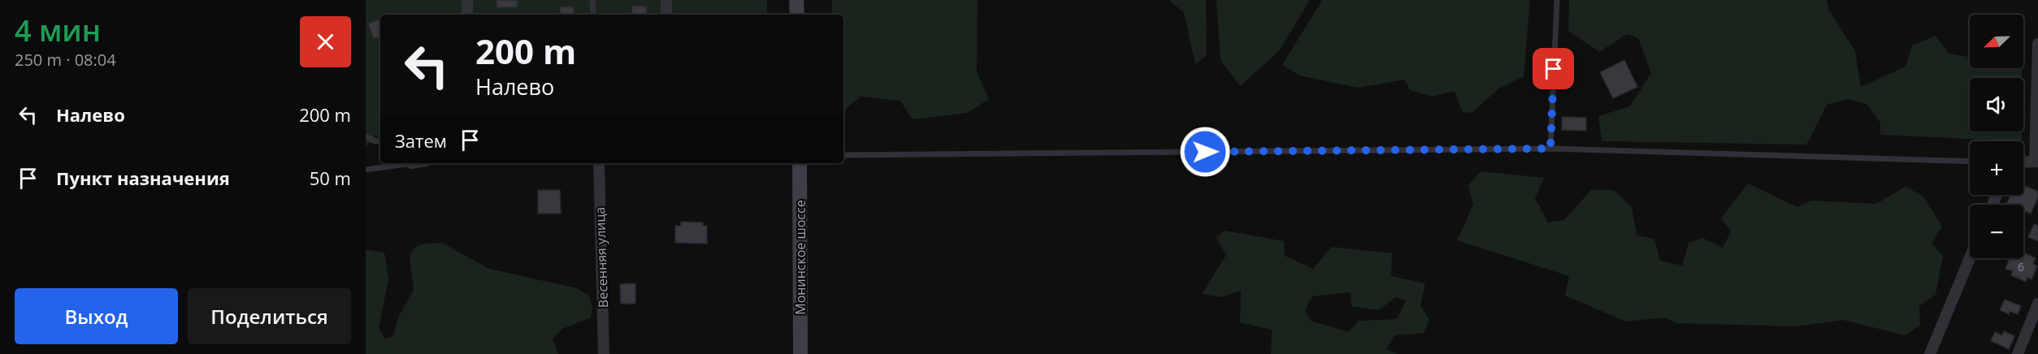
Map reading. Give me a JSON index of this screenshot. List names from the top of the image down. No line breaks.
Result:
{"streets":{"main road":["Монинское шоссе"],"street":["Весенняя улица"]},"house_numbers":["6"],"north":"bottom left","page":{"heading":["4 мин","250 m · 08:04"],"map_buttons":["+","−"],"turn":["200 m","Налево"],"list":[{"name":"Налево","value":"200 m"},{"name":"Пункт назначения","value":"50 m"}],"then":"Затем","buttons":["Выход","Поделиться"]}}
